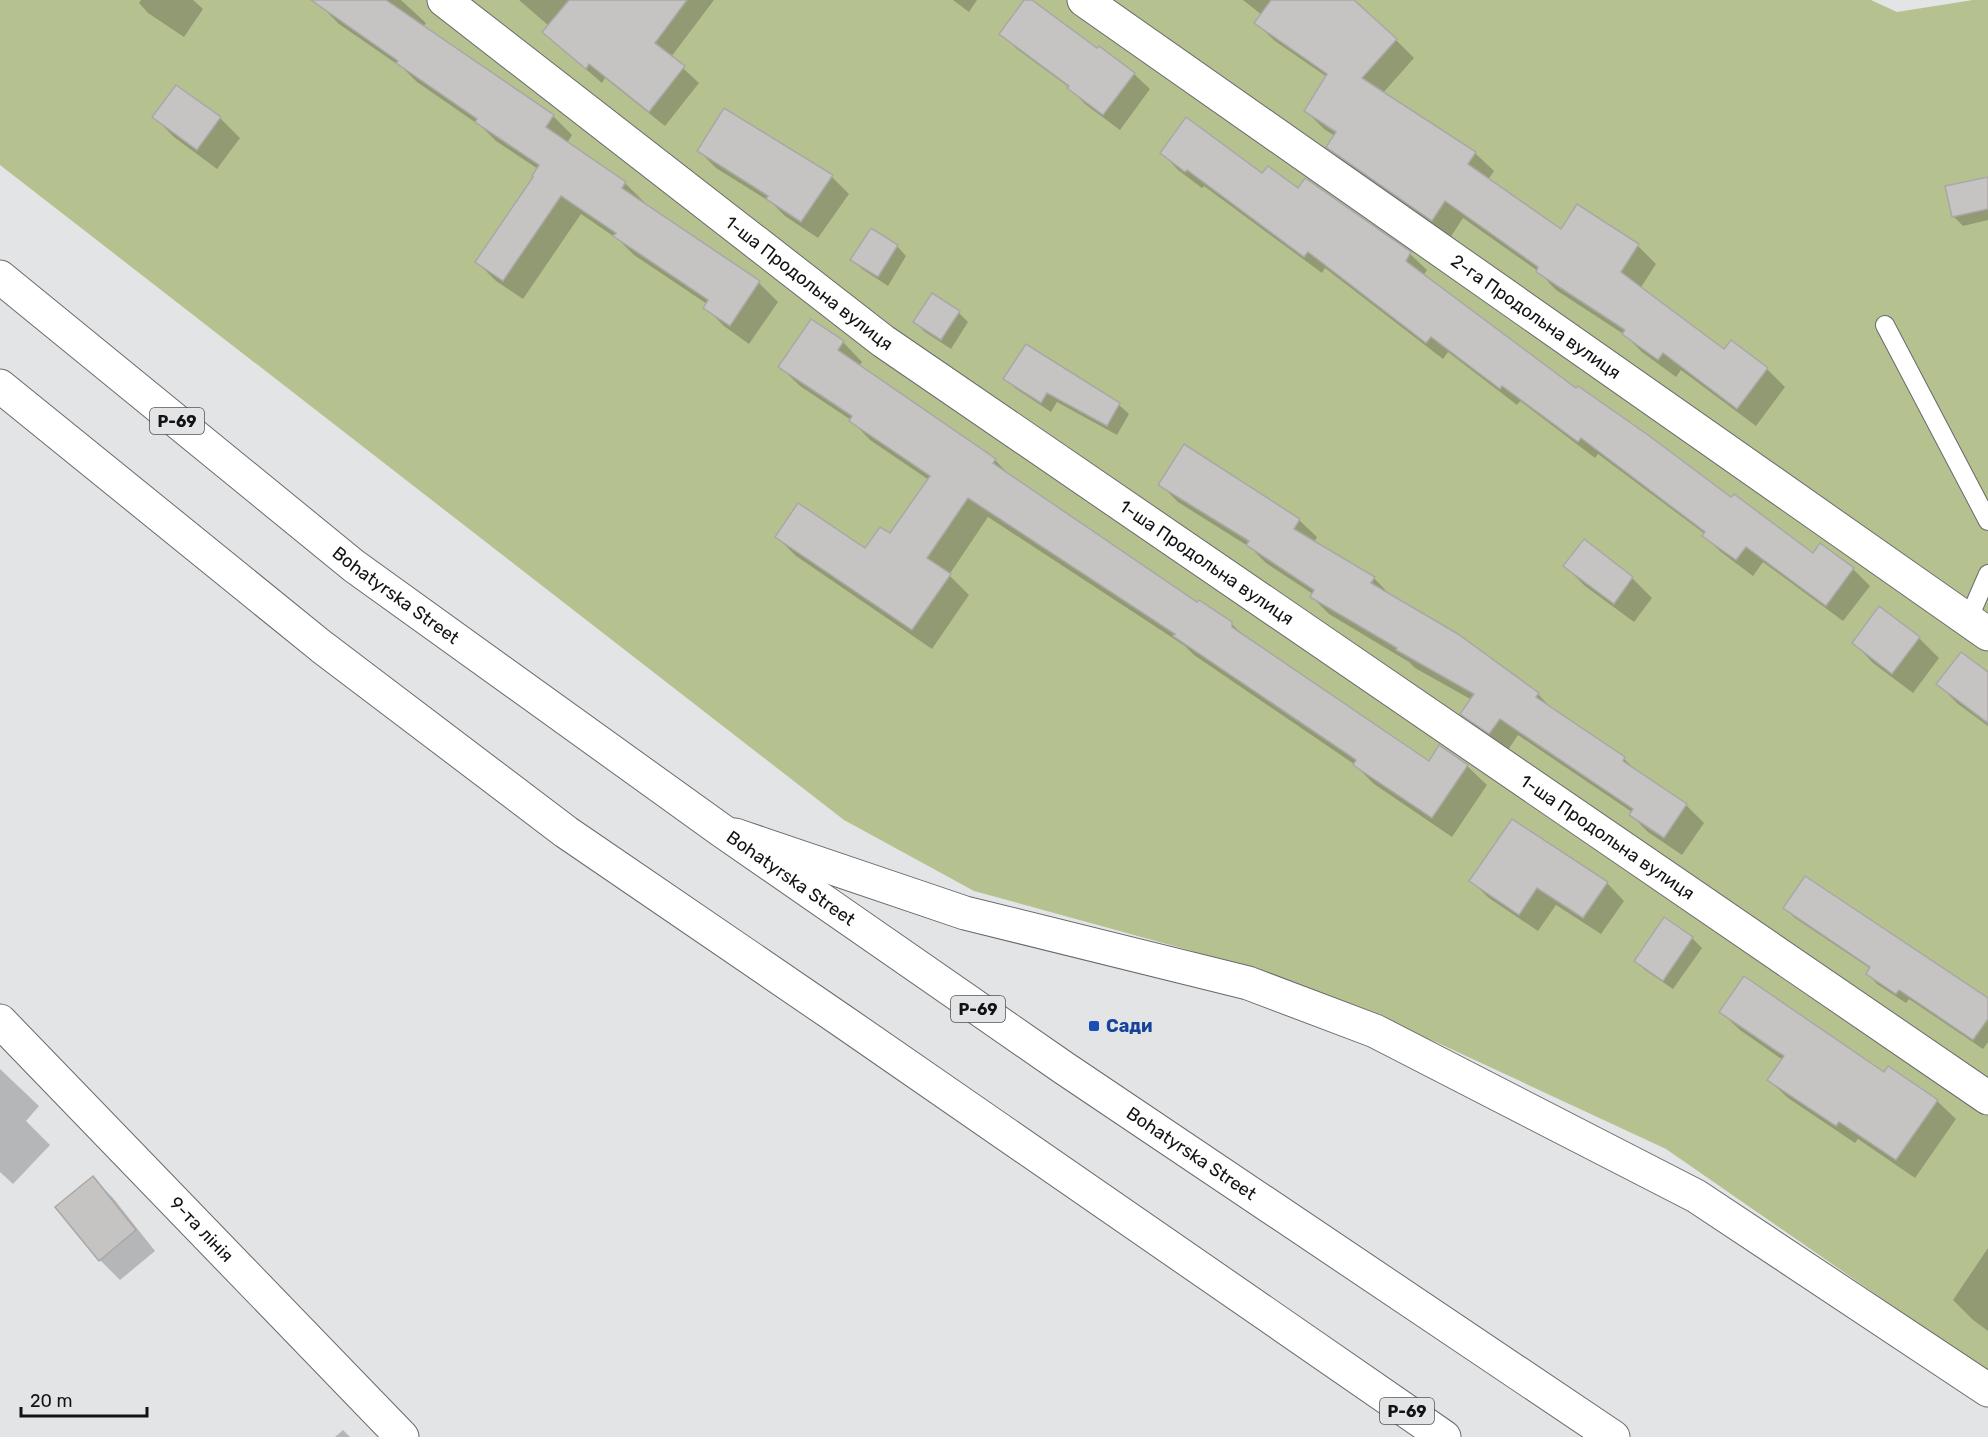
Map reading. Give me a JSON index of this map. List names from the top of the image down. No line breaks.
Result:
{"streets":{"street":["1-ша Продольна вулиця","2-га Продольна вулиця","Р-69","Bohatyrska Street","9-та лінія"]},"places":{"transit":["Сади"]},"scale_bar":"20 m"}
